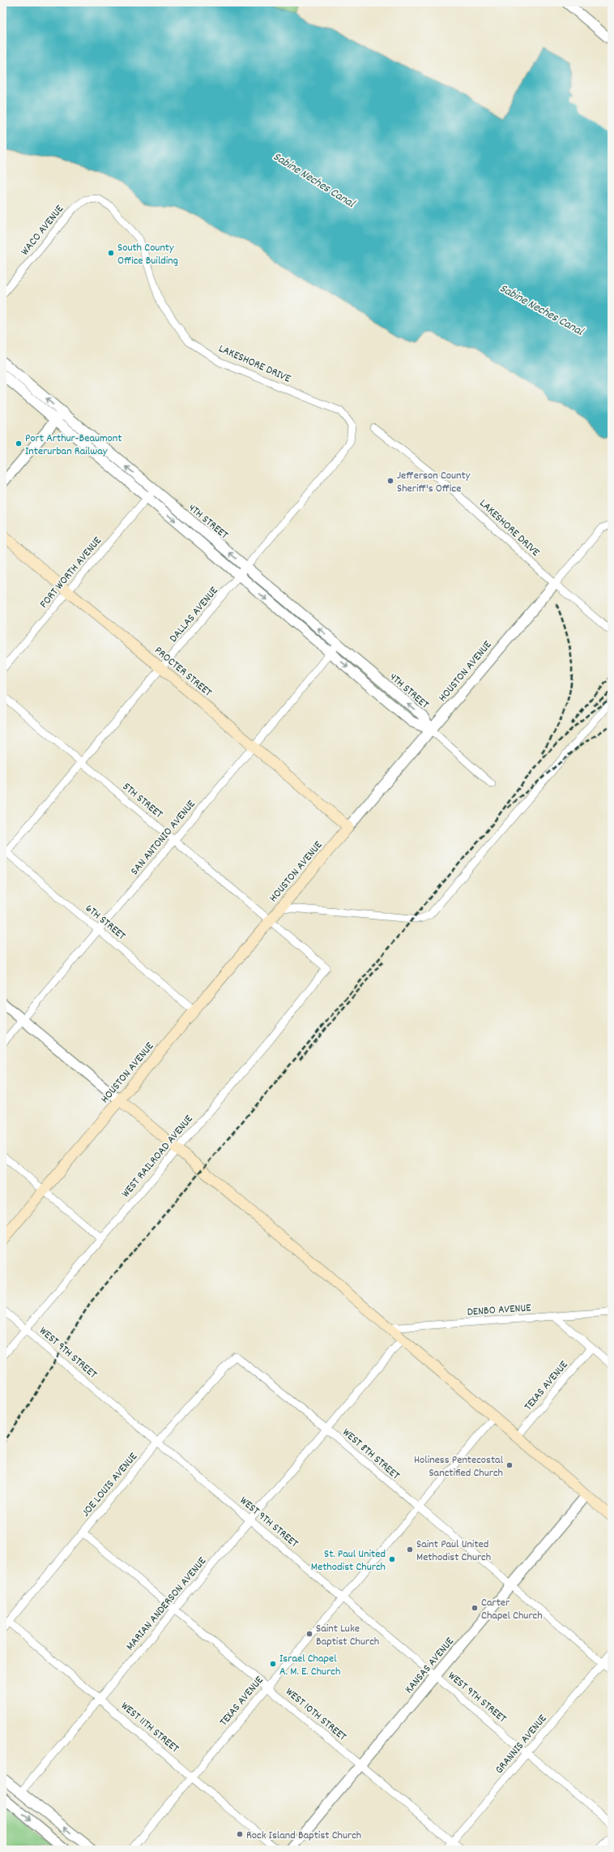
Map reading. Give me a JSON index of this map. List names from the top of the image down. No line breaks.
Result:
{"streets":{"main road":["PROCTER STREET","HOUSTON AVENUE"],"street":["WACO AVENUE","LAKESHORE DRIVE","4TH STREET","FORT WORTH AVENUE","DALLAS AVENUE","5TH STREET","SAN ANTONIO AVENUE","6TH STREET","WEST RAILROAD AVENUE","DENBO AVENUE","WEST 9TH STREET","TEXAS AVENUE","WEST 8TH STREET","JOE LOUIS AVENUE","MARIAN ANDERSON AVENUE","KANSAS AVENUE","WEST 10TH STREET","WEST 11TH STREET","GRANNIS AVENUE"]},"crossings":[["WACO AVENUE","LAKESHORE DRIVE"],["LAKESHORE DRIVE","DALLAS AVENUE"],["LAKESHORE DRIVE","HOUSTON AVENUE"],["4TH STREET","FORT WORTH AVENUE"],["4TH STREET","DALLAS AVENUE"],["4TH STREET","HOUSTON AVENUE"],["4TH STREET","SAN ANTONIO AVENUE"],["FORT WORTH AVENUE","PROCTER STREET"],["DALLAS AVENUE","PROCTER STREET"],["DALLAS AVENUE","5TH STREET"],["DALLAS AVENUE","6TH STREET"],["PROCTER STREET","HOUSTON AVENUE"],["PROCTER STREET","SAN ANTONIO AVENUE"],["HOUSTON AVENUE","5TH STREET"],["HOUSTON AVENUE","6TH STREET"],["5TH STREET","SAN ANTONIO AVENUE"],["5TH STREET","WEST RAILROAD AVENUE"],["SAN ANTONIO AVENUE","6TH STREET"],["WEST RAILROAD AVENUE","WEST 9TH STREET"],["WEST 9TH STREET","TEXAS AVENUE"],["WEST 9TH STREET","JOE LOUIS AVENUE"],["WEST 9TH STREET","MARIAN ANDERSON AVENUE"],["WEST 9TH STREET","KANSAS AVENUE"],["WEST 9TH STREET","GRANNIS AVENUE"],["TEXAS AVENUE","WEST 8TH STREET"],["TEXAS AVENUE","WEST 10TH STREET"],["TEXAS AVENUE","WEST 11TH STREET"],["WEST 8TH STREET","JOE LOUIS AVENUE"],["WEST 8TH STREET","MARIAN ANDERSON AVENUE"],["WEST 8TH STREET","KANSAS AVENUE"],["WEST 8TH STREET","GRANNIS AVENUE"],["JOE LOUIS AVENUE","WEST 10TH STREET"],["JOE LOUIS AVENUE","WEST 11TH STREET"],["MARIAN ANDERSON AVENUE","WEST 10TH STREET"],["MARIAN ANDERSON AVENUE","WEST 11TH STREET"],["KANSAS AVENUE","WEST 10TH STREET"],["WEST 10TH STREET","GRANNIS AVENUE"]],"water":["Sabine Neches Canal"],"places":["South County Office Building","Port Arthur-Beaumont Interurban Railway","Jefferson County Sheriff's Office","Holiness Pentecostal Sanctified Church","Saint Paul United Methodist Church","St. Paul United Methodist Church","Carter Chapel Church","Saint Luke Baptist Church","Israel Chapel A. M. E. Church","Rock Island Baptist Church"]}
